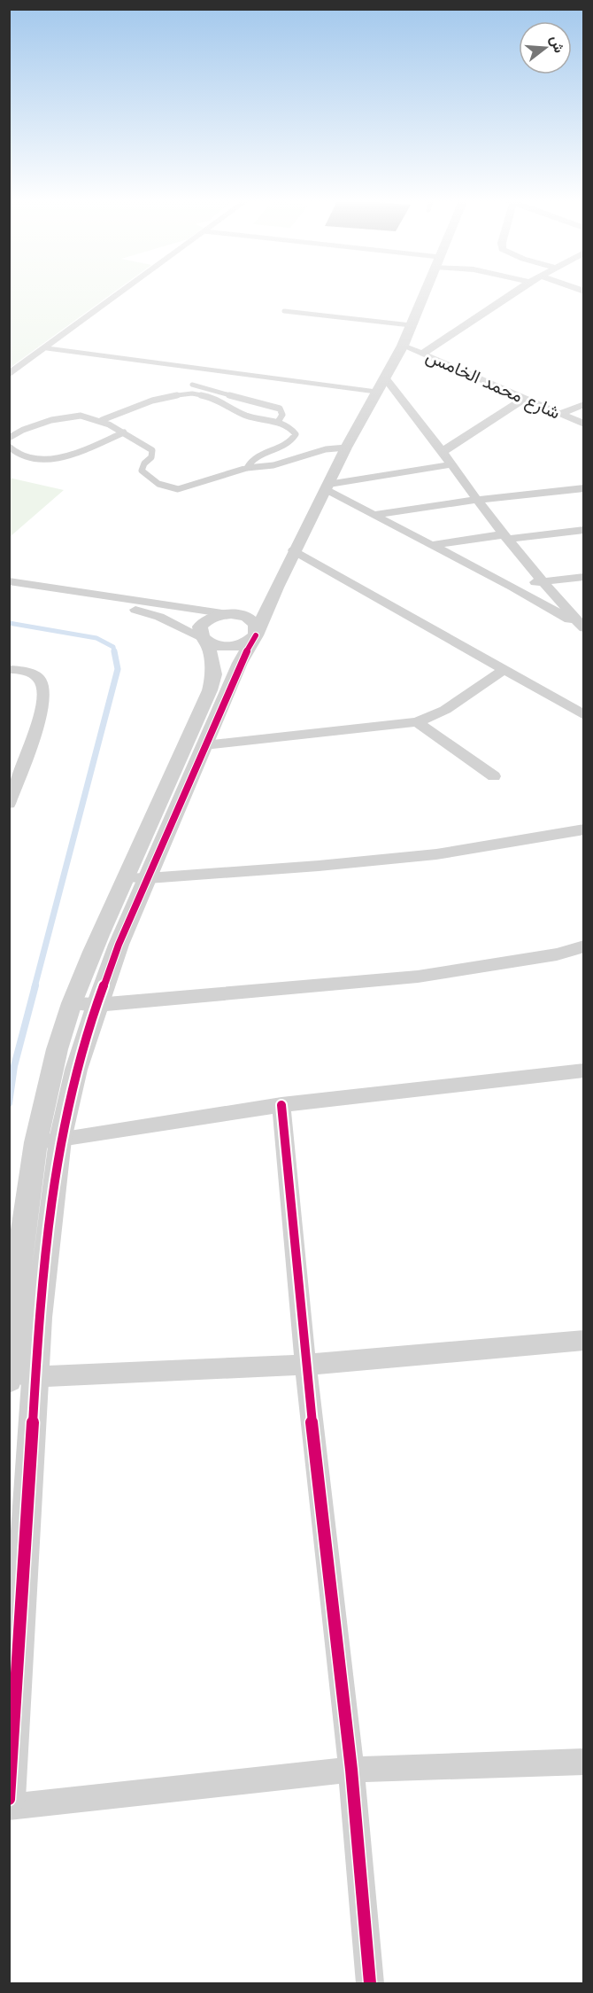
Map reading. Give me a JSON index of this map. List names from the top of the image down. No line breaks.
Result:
{"streets":{"street":["شارع محمد الخامس"]},"north":"right"}
